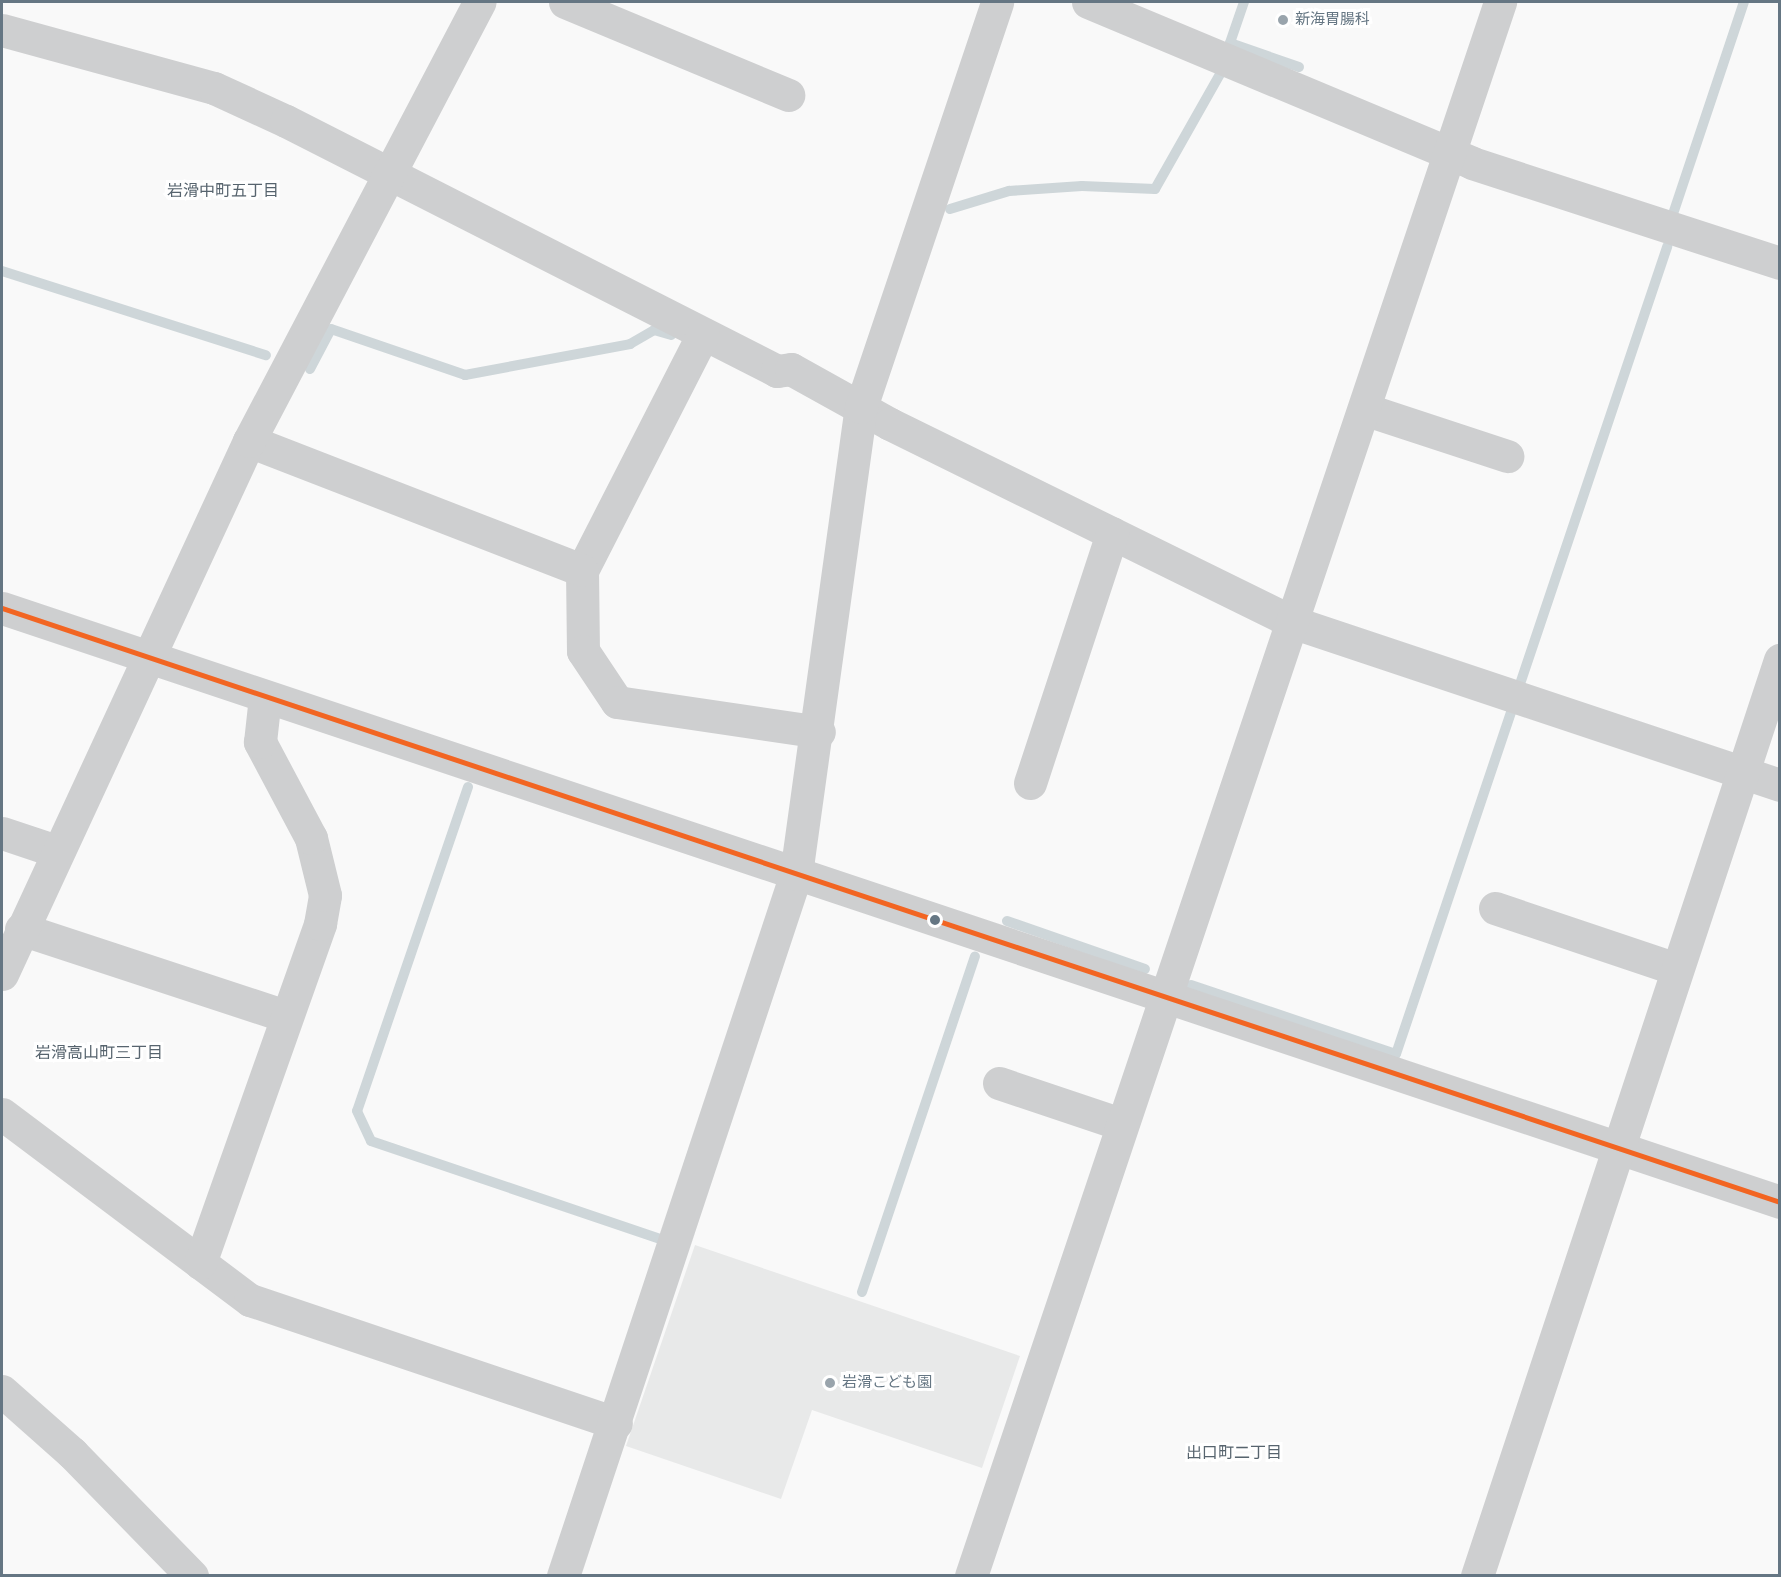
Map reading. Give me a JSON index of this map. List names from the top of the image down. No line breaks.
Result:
{"districts":["岩滑中町五丁目","岩滑高山町三丁目","出口町二丁目"],"places":["新海胃腸科","岩滑こども園"]}
